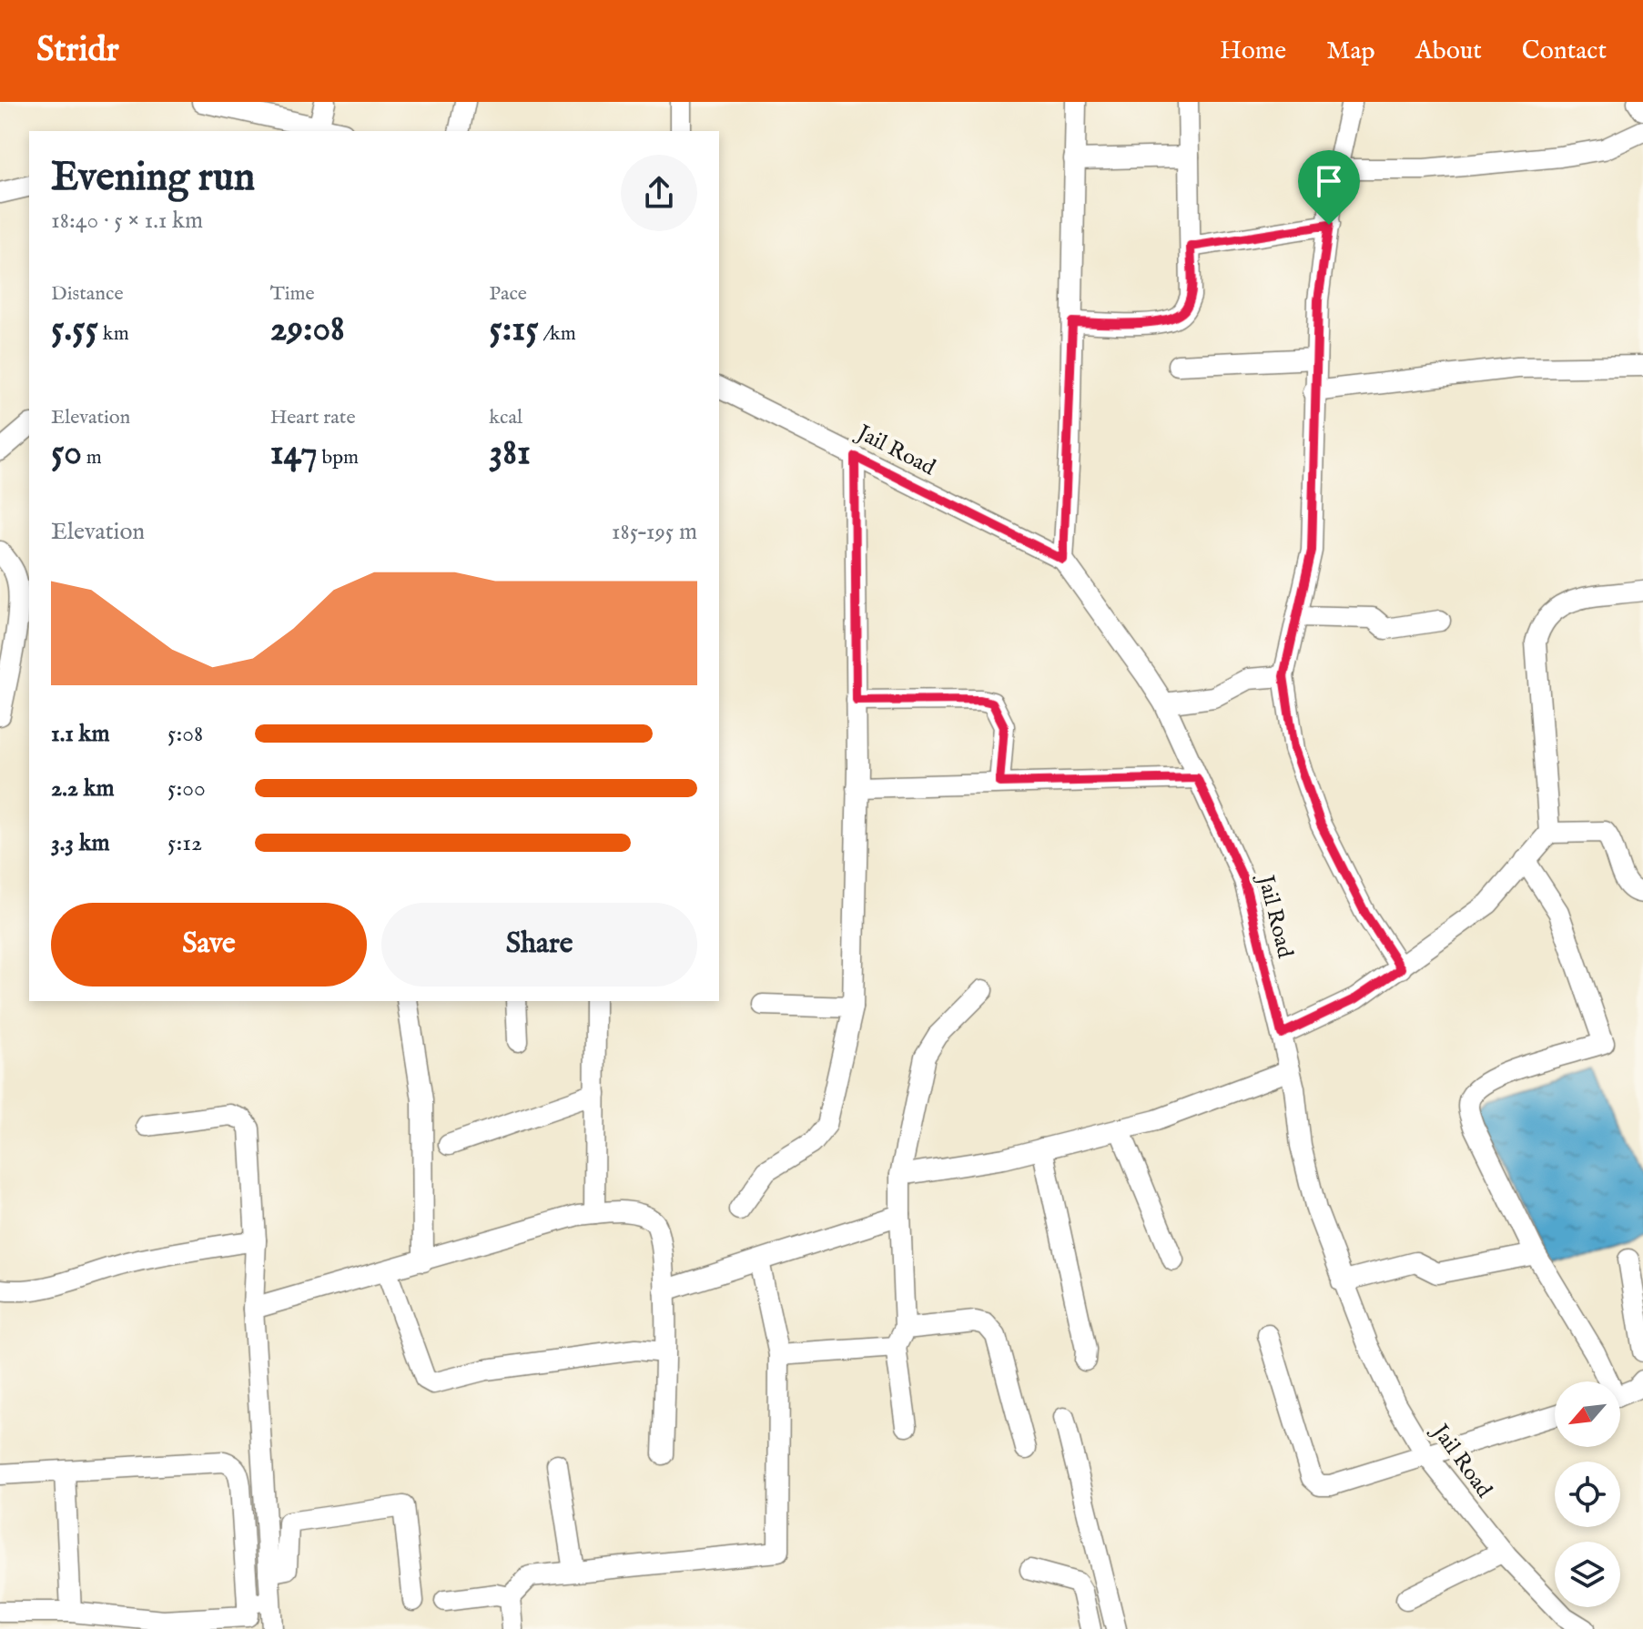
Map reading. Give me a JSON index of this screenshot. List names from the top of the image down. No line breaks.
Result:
{"streets":{"street":["Jail Road"]},"north":"bottom left","page":{"header":"Stridr","nav":["Home","Map","About","Contact"],"heading":["Evening run","18:40 · 5 × 1.1 km"],"stats":[["Distance","5.55 km"],["Time","29:08"],["Pace","5:15 /km"],["Elevation","50 m"],["Heart rate","147 bpm"],["kcal","381"]],"chart":["Elevation","185–195 m"],"list":[{"name":"1.1 km","note":"5:08"},{"name":"2.2 km","note":"5:00"},{"name":"3.3 km","note":"5:12"}],"buttons":["Save","Share"]}}
